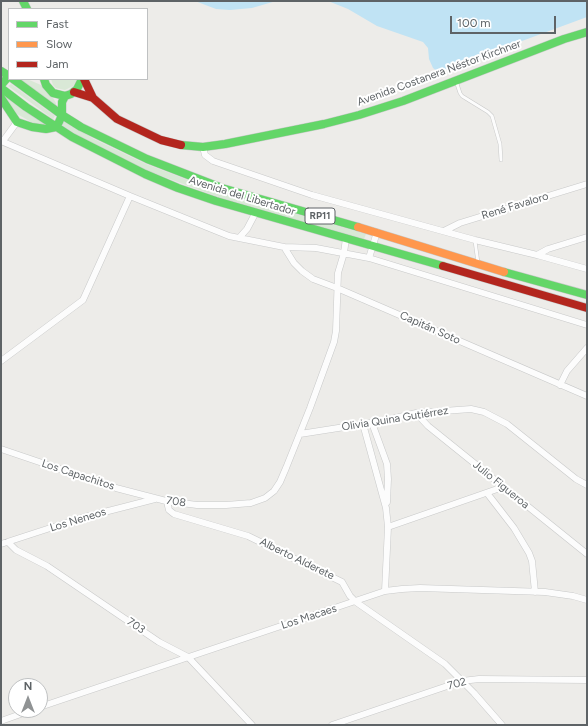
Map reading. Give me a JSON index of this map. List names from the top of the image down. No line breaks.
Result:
{"streets":{"main road":["Avenida Costanera Néstor Kirchner","Avenida del Libertador","RP11"],"street":["René Favaloro","Capitán Soto","Olivia Quina Gutiérrez","Los Capachitos","Julio Figueroa","708","Los Neneos","Alberto Alderete","Los Macaes","703","702"]},"crossings":[["Avenida Costanera Néstor Kirchner","Avenida del Libertador"],["Avenida del Libertador","René Favaloro"],["Avenida del Libertador","708"],["Capitán Soto","708"],["Olivia Quina Gutiérrez","Julio Figueroa"],["Olivia Quina Gutiérrez","708"],["Los Capachitos","708"],["Los Capachitos","Los Neneos"],["708","Los Neneos"],["708","Alberto Alderete"],["Los Neneos","703"],["Alberto Alderete","Los Macaes"],["Alberto Alderete","702"],["Los Macaes","703"]],"legend":["Fast","Slow","Jam"],"scale_bar":"100 m","north":"top"}
